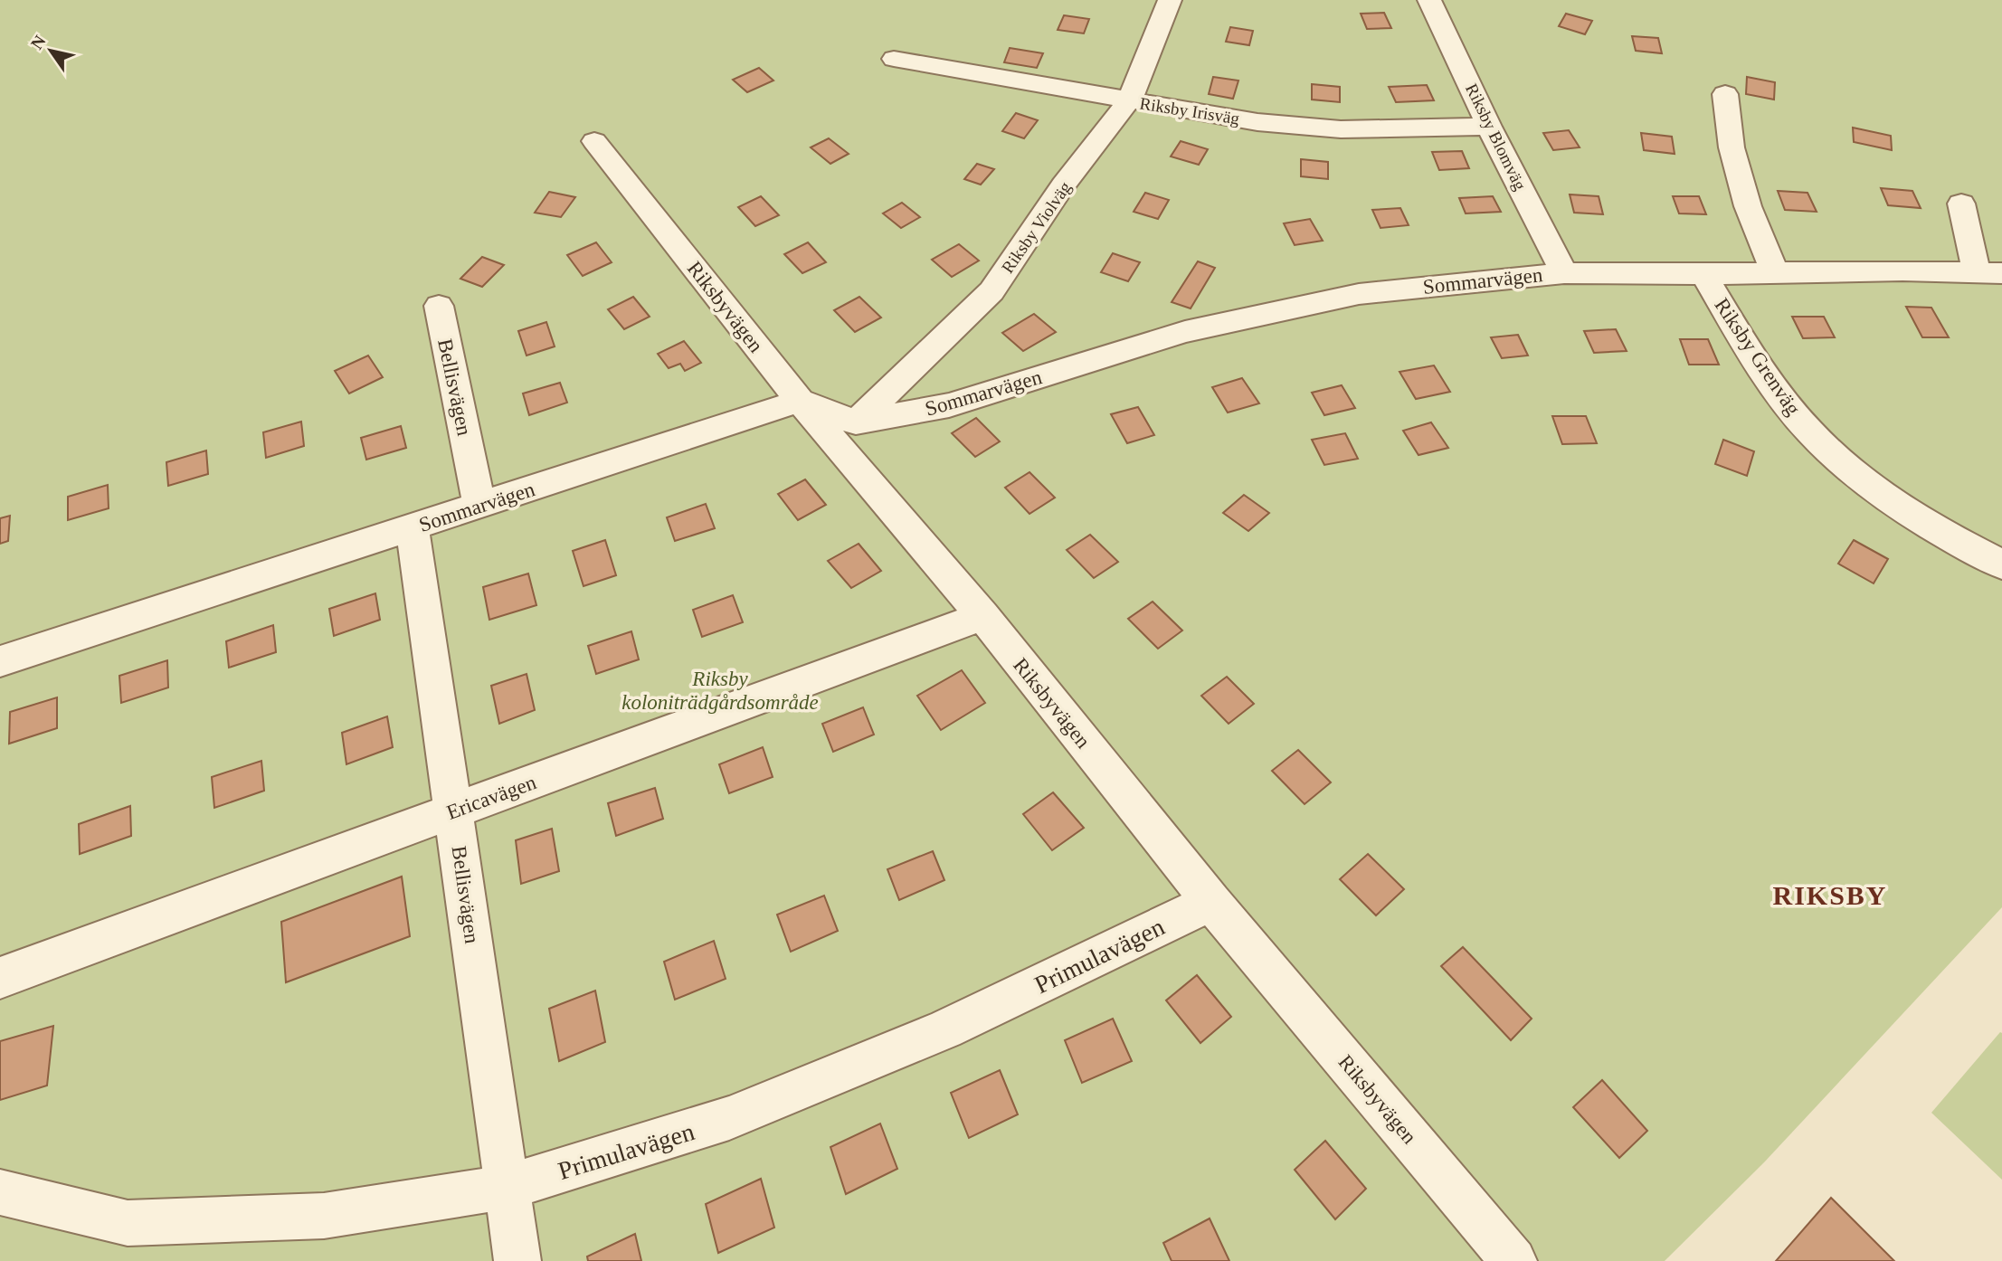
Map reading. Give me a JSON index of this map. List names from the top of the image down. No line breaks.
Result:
{"streets":{"street":["Riksby Irisväg","Riksby Blomväg","Riksby Violväg","Sommarvägen","Riksbyvägen","Riksby Grenväg","Bellisvägen","Ericavägen","Primulavägen"]},"crossings":[["Riksby Irisväg","Riksby Blomväg"],["Riksby Irisväg","Riksby Violväg"],["Riksby Blomväg","Sommarvägen"],["Riksby Violväg","Sommarvägen"],["Sommarvägen","Riksbyvägen"],["Sommarvägen","Riksby Grenväg"],["Sommarvägen","Bellisvägen"],["Riksbyvägen","Ericavägen"],["Riksbyvägen","Primulavägen"],["Bellisvägen","Ericavägen"],["Bellisvägen","Primulavägen"]],"districts":["RIKSBY"],"parks":["Riksby koloniträdgårdsområde"],"north":"top left"}
